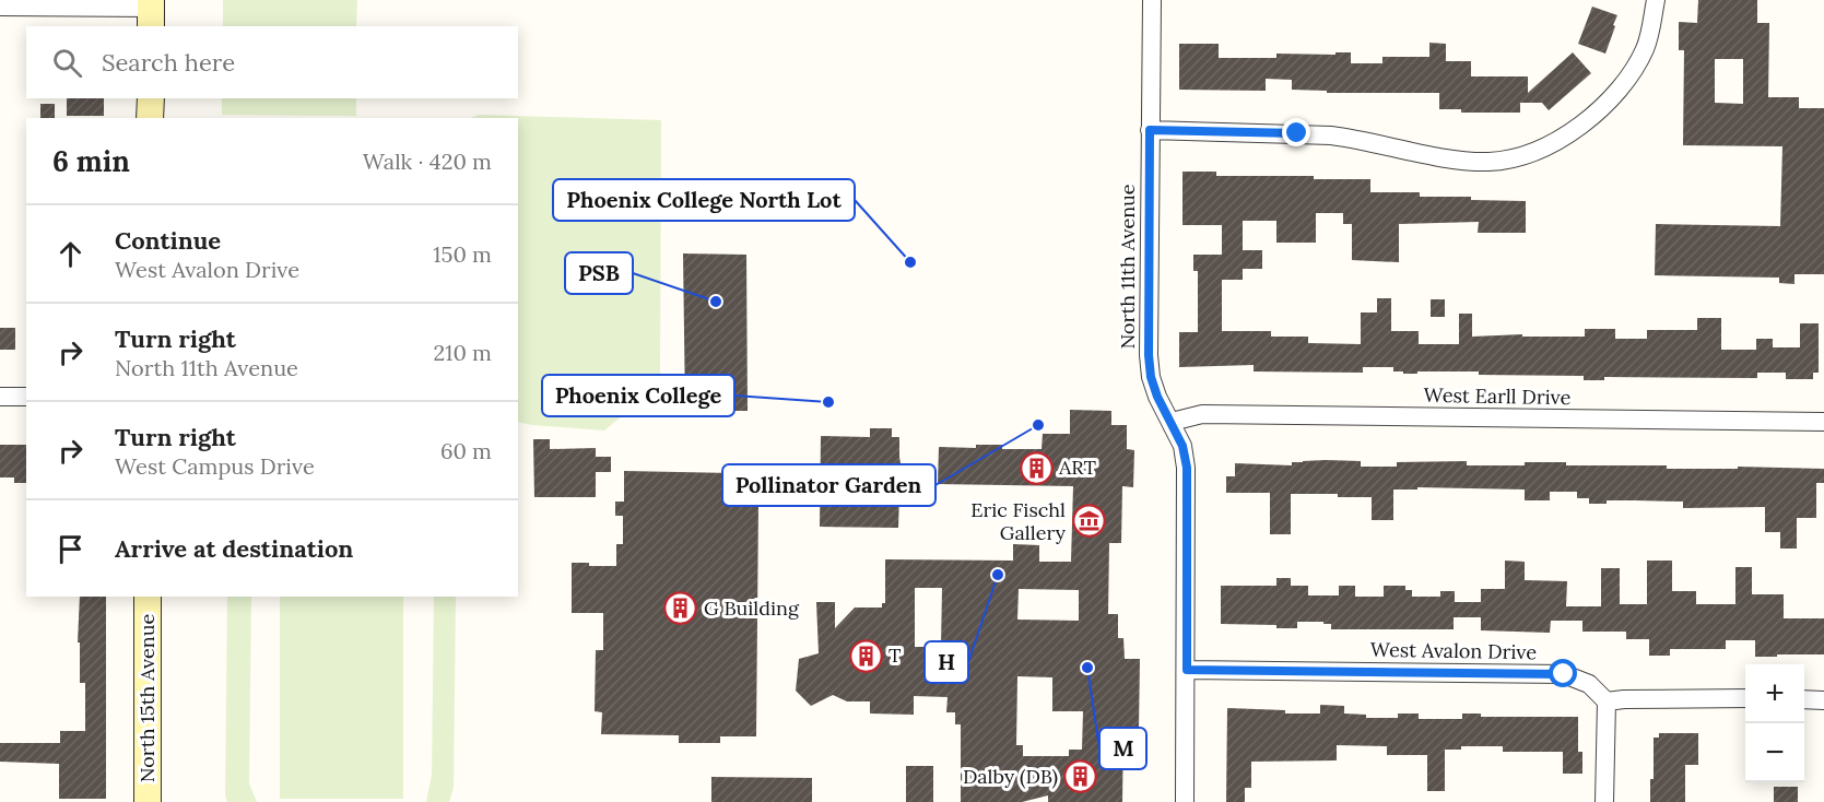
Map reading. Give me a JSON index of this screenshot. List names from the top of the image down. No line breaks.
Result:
{"streets":{"street":["North 11th Avenue","West Earll Drive","West Avalon Drive","North 15th Avenue"]},"crossings":[["North 11th Avenue","West Earll Drive"],["North 11th Avenue","West Avalon Drive"]],"places":{"other":["Phoenix College North Lot","PSB","Phoenix College","Pollinator Garden","H","M"],"building":["ART","G Building","T","Dalby (DB)"],"museum":["Eric Fischl Gallery"]},"page":{"search":"Search here","heading":["6 min","Walk · 420 m"],"list":[["Continue","West Avalon Drive","150 m"],["Turn right","North 11th Avenue","210 m"],["Turn right","West Campus Drive","60 m"],"Arrive at destination"],"map_buttons":["+","−"]}}
